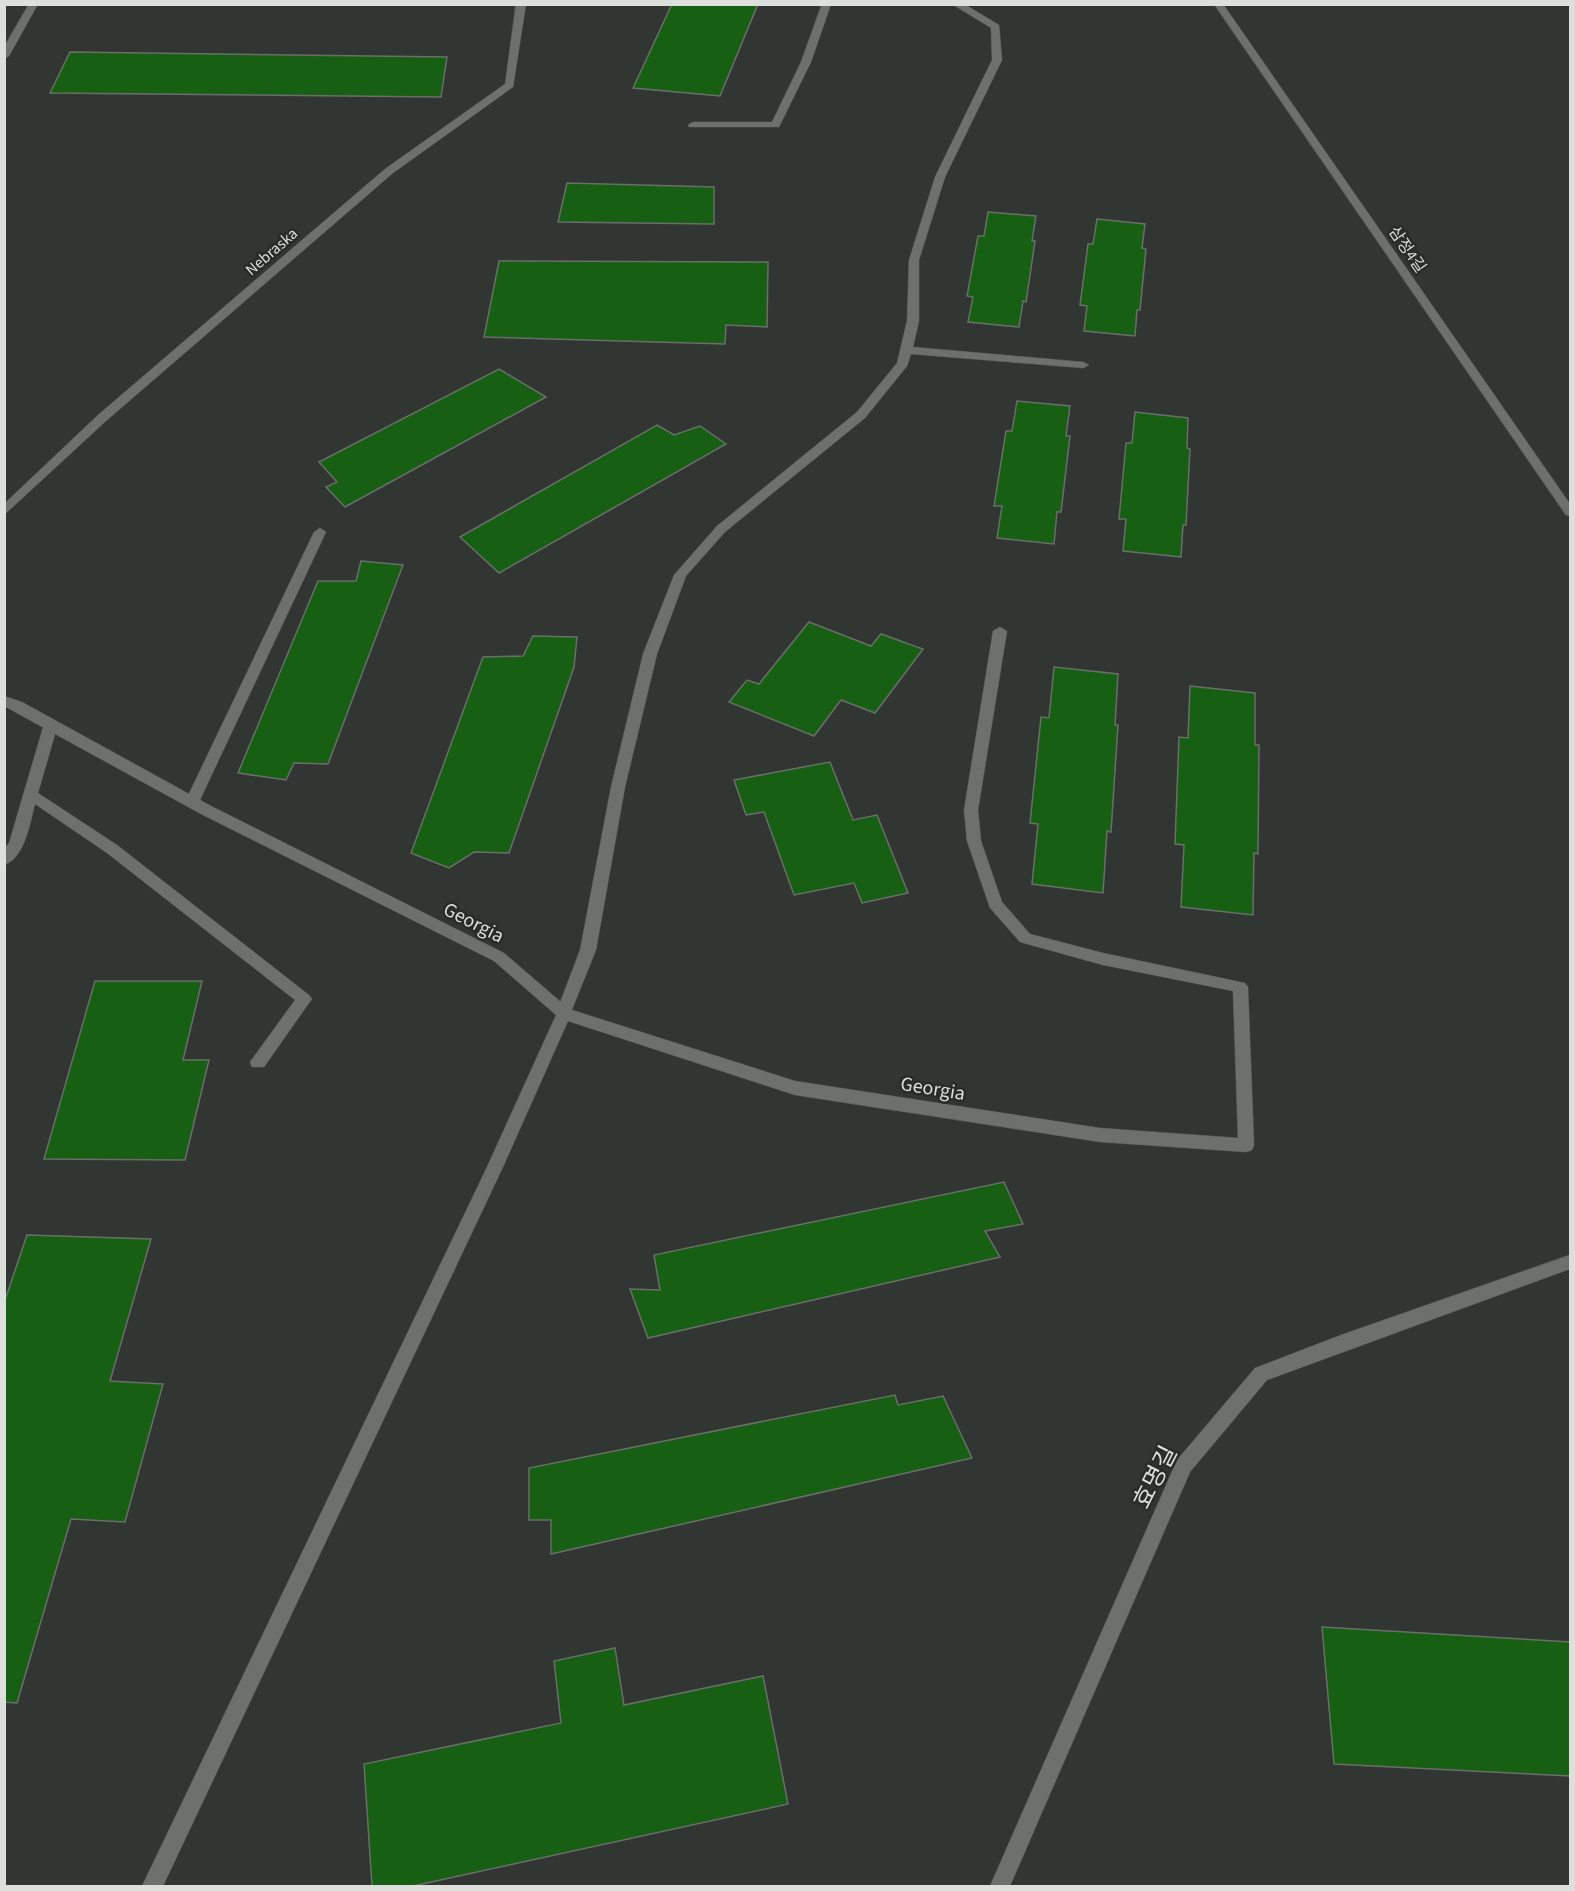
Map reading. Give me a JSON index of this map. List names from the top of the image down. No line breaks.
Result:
{"streets":{"street":["삼정4길","Nebraska","Georgia","효명길"]}}
